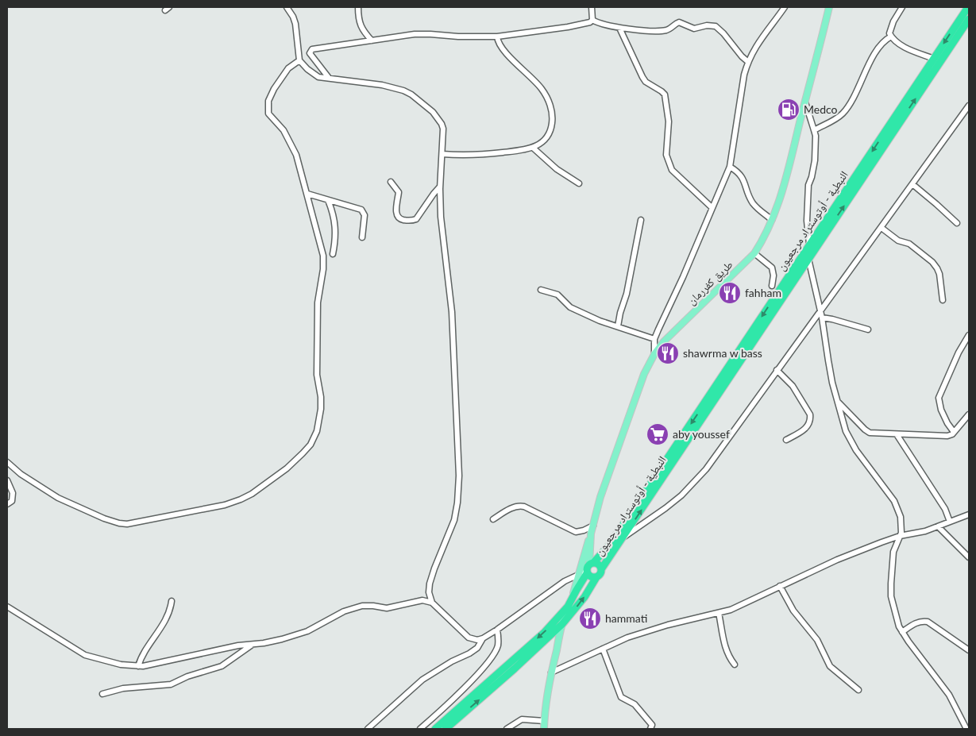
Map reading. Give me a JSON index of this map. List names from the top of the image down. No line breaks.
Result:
{"streets":{"highway":["النبطية - أوتوستراد مرجعيون"],"main road":["طريق كفررمان"]},"crossings":[["النبطية - أوتوستراد مرجعيون","طريق كفررمان"]],"places":{"fuel station":["Medco"],"restaurant":["fahham","shawrma w bass","hammati"],"supermarket":["aby youssef"]}}
